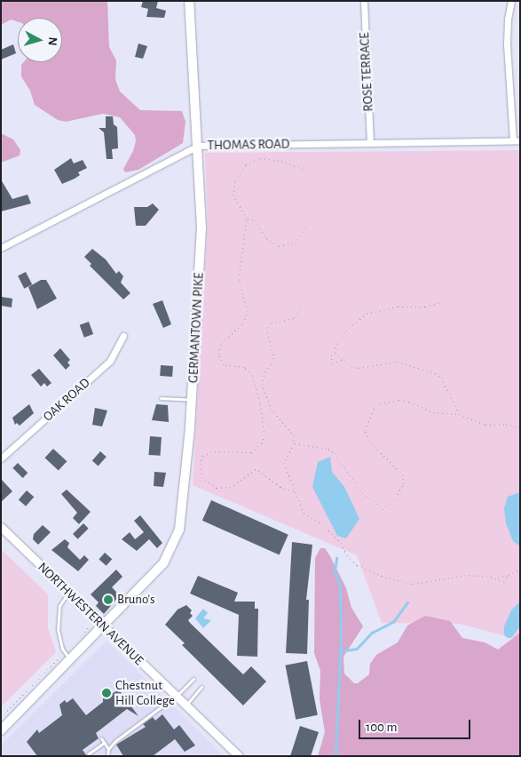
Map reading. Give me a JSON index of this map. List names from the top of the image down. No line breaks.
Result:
{"streets":{"main road":["GERMANTOWN PIKE"],"street":["ROSE TERRACE","THOMAS ROAD","OAK ROAD","NORTHWESTERN AVENUE"]},"crossings":[["ROSE TERRACE","THOMAS ROAD"],["THOMAS ROAD","GERMANTOWN PIKE"],["GERMANTOWN PIKE","NORTHWESTERN AVENUE"]],"places":["Bruno's","Chestnut Hill College"],"scale_bar":"100 m","north":"right"}
